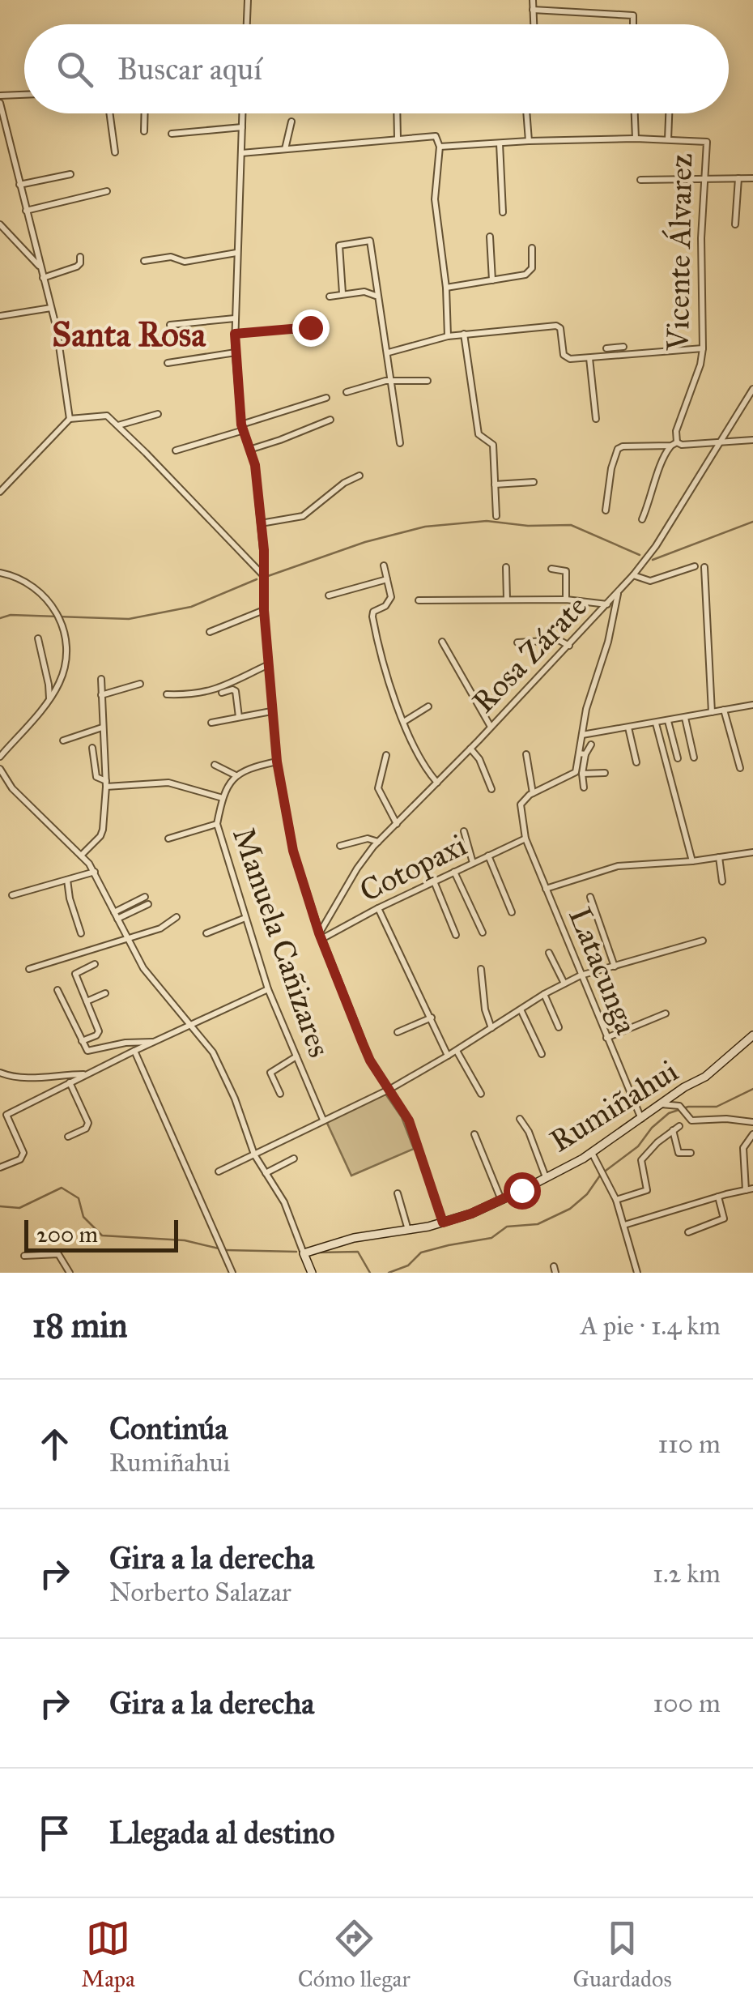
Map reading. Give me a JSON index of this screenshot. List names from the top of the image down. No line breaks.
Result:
{"streets":{"street":["Vicente Álvarez","Rosa Zárate","Cotopaxi","Manuela Cañizares","Latacunga","Rumiñahui"]},"crossings":[["Rosa Zárate","Cotopaxi"],["Cotopaxi","Latacunga"],["Latacunga","Rumiñahui"]],"districts":["Santa Rosa"],"scale_bar":"200 m","page":{"search":"Buscar aquí","scale":"200 m","heading":["18 min","A pie · 1.4 km"],"list":[["Continúa","Rumiñahui","110 m"],["Gira a la derecha","Norberto Salazar","1.2 km"],["Gira a la derecha","100 m"],"Llegada al destino"],"nav":["Mapa","Cómo llegar","Guardados"]}}
